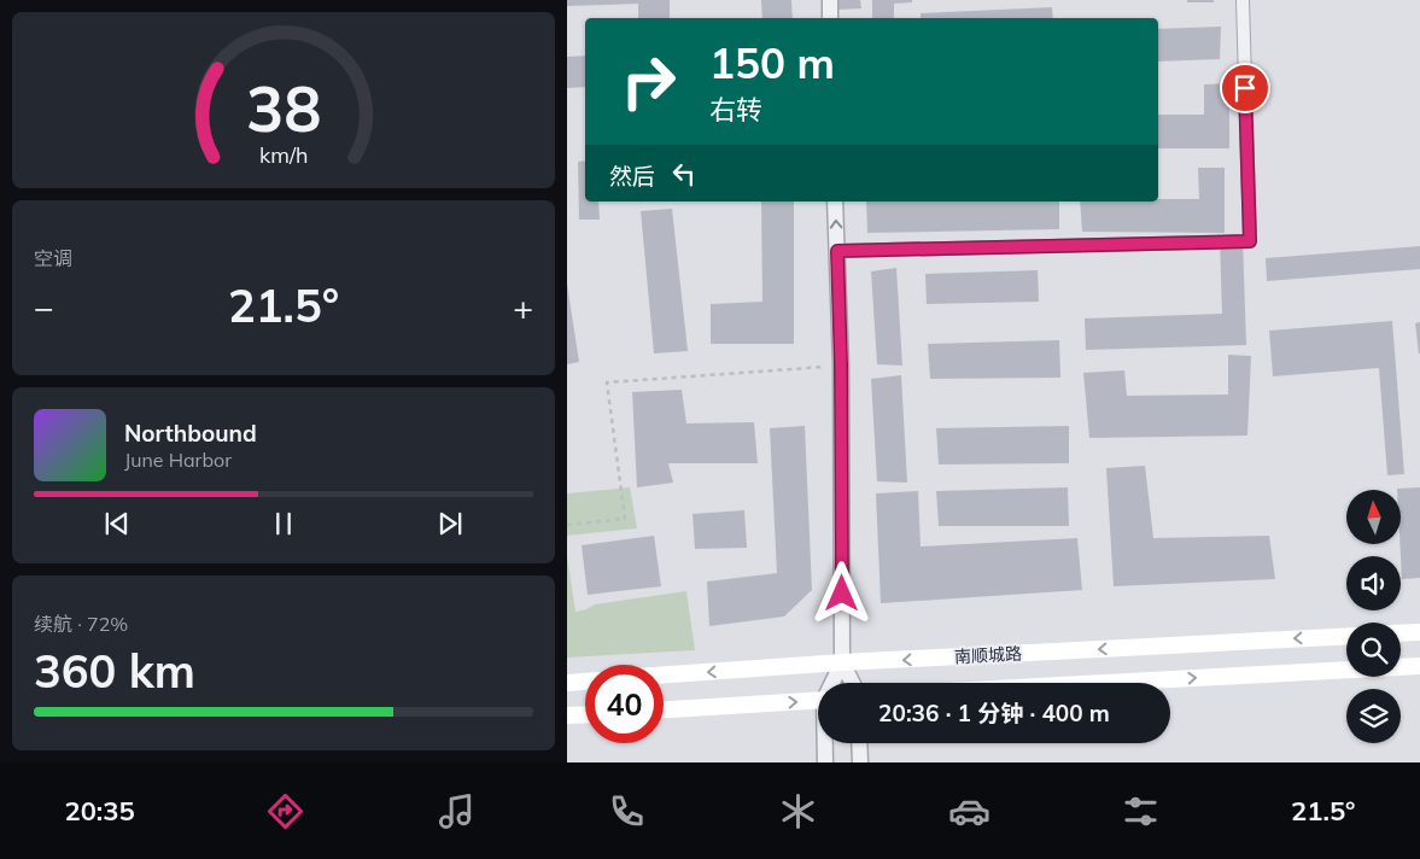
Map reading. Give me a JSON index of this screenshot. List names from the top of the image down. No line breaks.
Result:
{"streets":{"main road":["南顺城路"]},"north":"top","page":{"turn":["150 m","右转"],"then":"然后","tile":["空调",["续航 · 72%","360 km"]],"heat":["−","21.5°","+"],"song":["Northbound","June Harbor"],"limit":"40","trip":"20:36 · 1 分钟 · 400 m","tabs":["20:35","21.5°"],"gauge":["38","km/h"]}}
